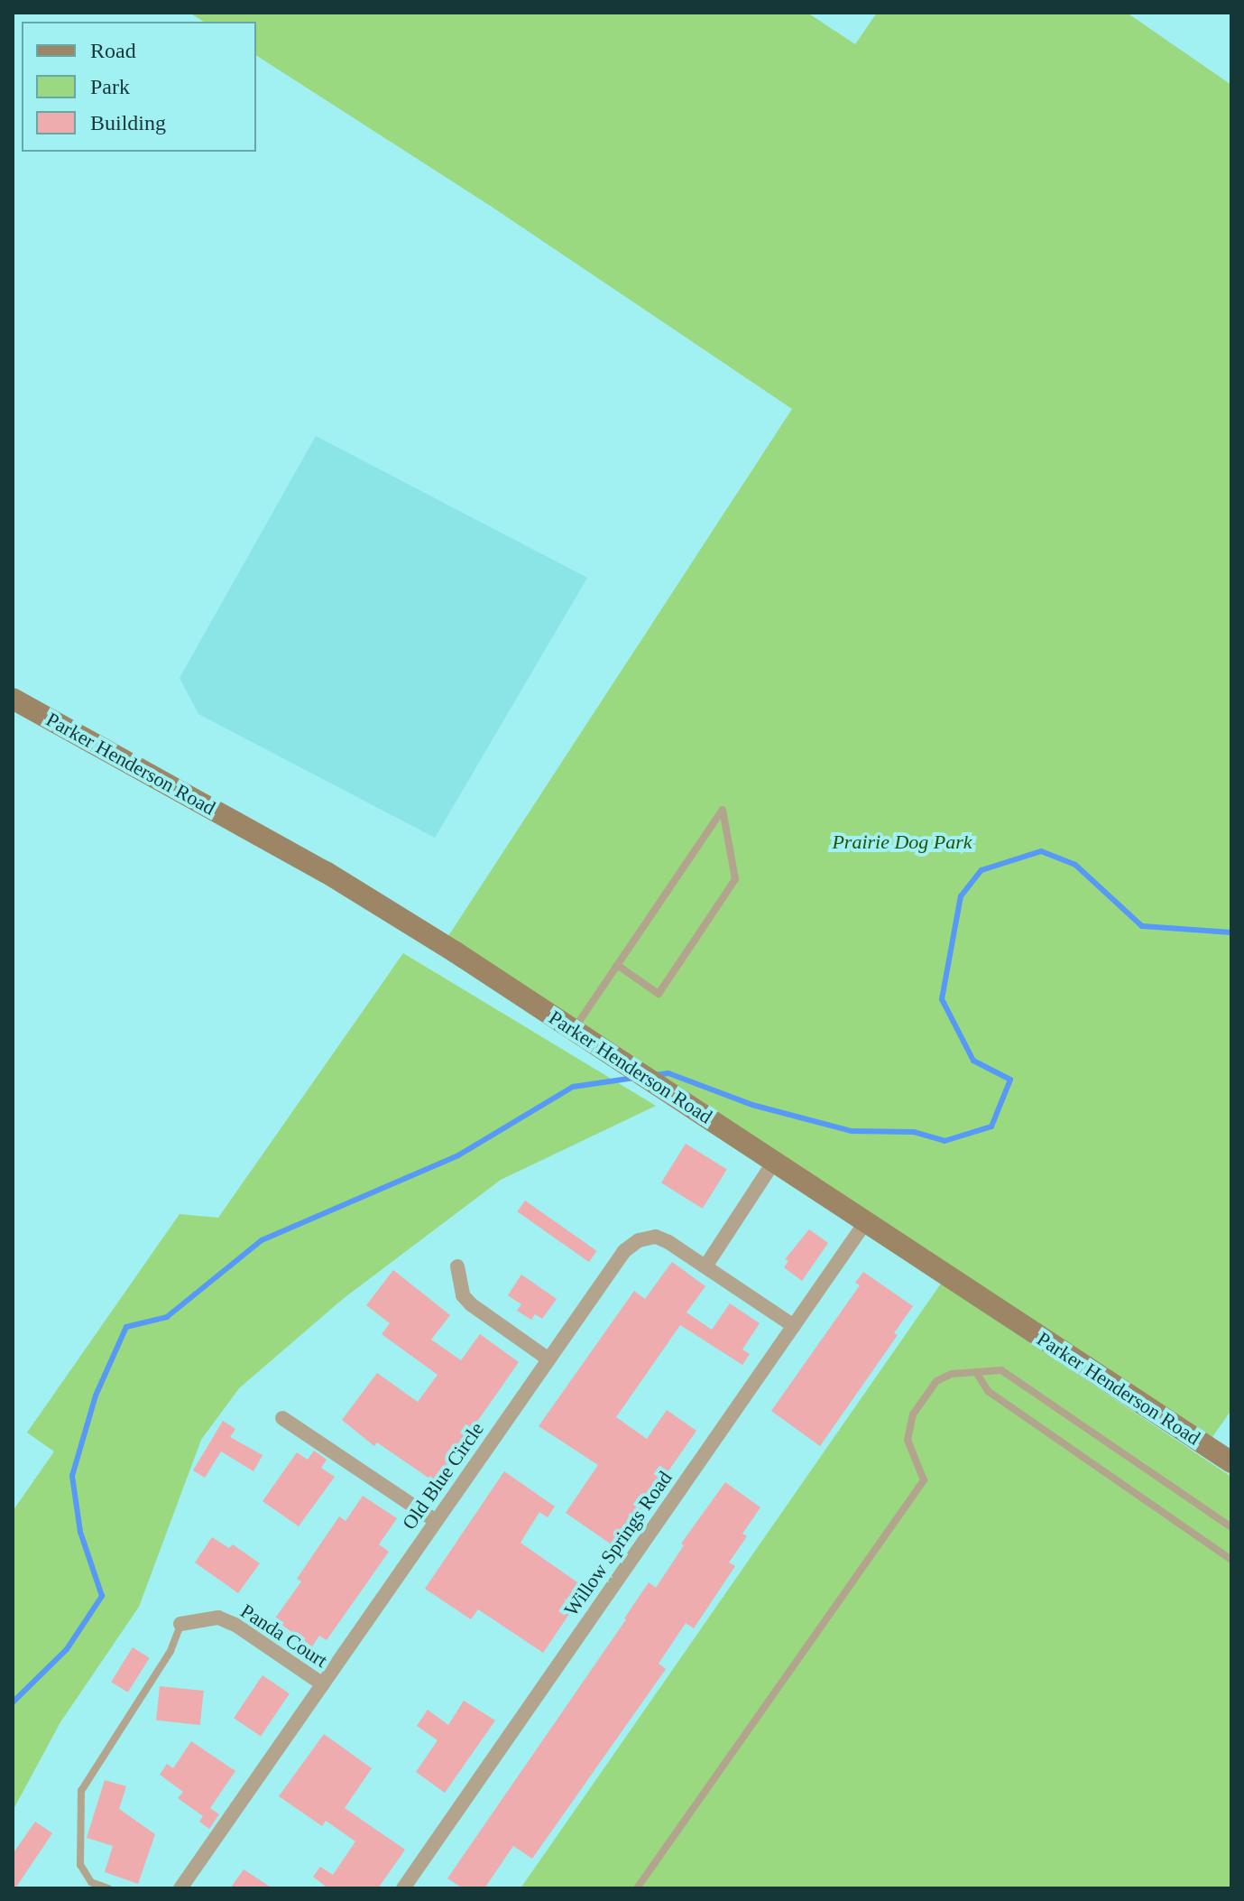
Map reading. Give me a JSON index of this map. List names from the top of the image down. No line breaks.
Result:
{"streets":{"street":["Parker Henderson Road","Old Blue Circle","Willow Springs Road","Panda Court"]},"crossings":[["Parker Henderson Road","Willow Springs Road"],["Old Blue Circle","Willow Springs Road"],["Old Blue Circle","Panda Court"]],"parks":["Prairie Dog Park"],"legend":["Road","Park","Building"]}
